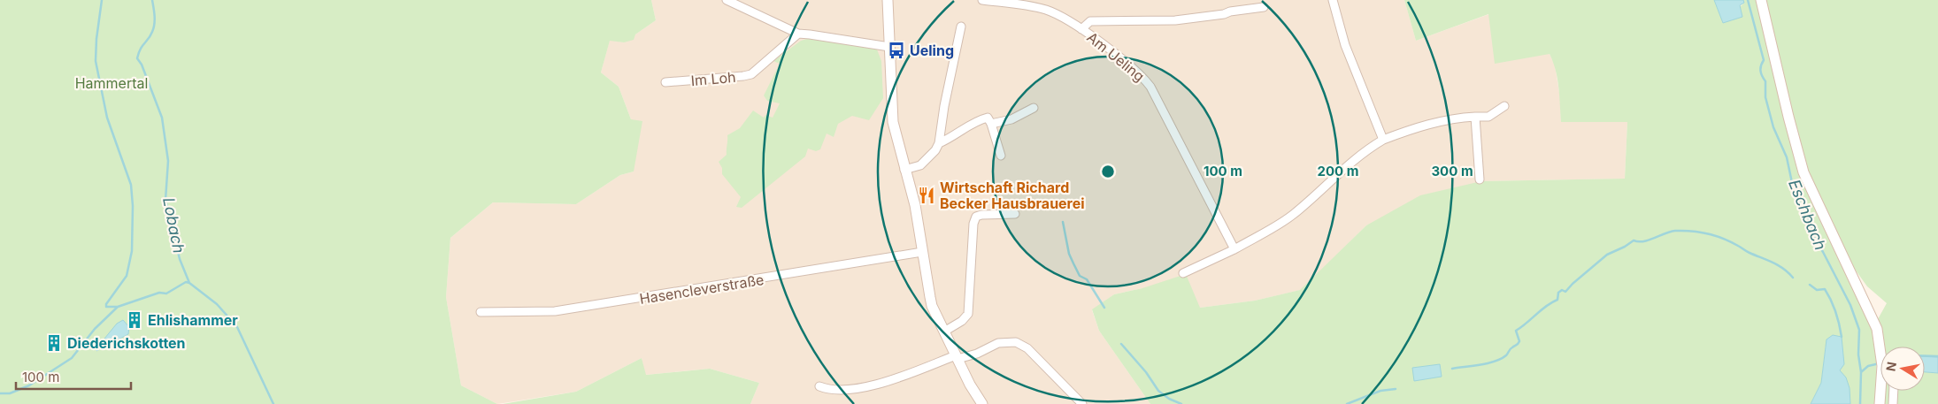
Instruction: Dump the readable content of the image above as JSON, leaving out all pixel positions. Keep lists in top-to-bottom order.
{
  "streets": {
    "street": ["Am Ueling", "Im Loh", "Hasencleverstraße"]
  },
  "water": ["Eschbach", "Lobach"],
  "parks": ["Hammertal"],
  "places": {
    "bus stop": ["Ueling"],
    "restaurant": ["Wirtschaft Richard Becker Hausbrauerei"],
    "building": ["Ehlishammer", "Diederichskotten"]
  },
  "scale_bar": "100 m",
  "north": "left",
  "rings": ["100 m", "200 m", "300 m"]
}
